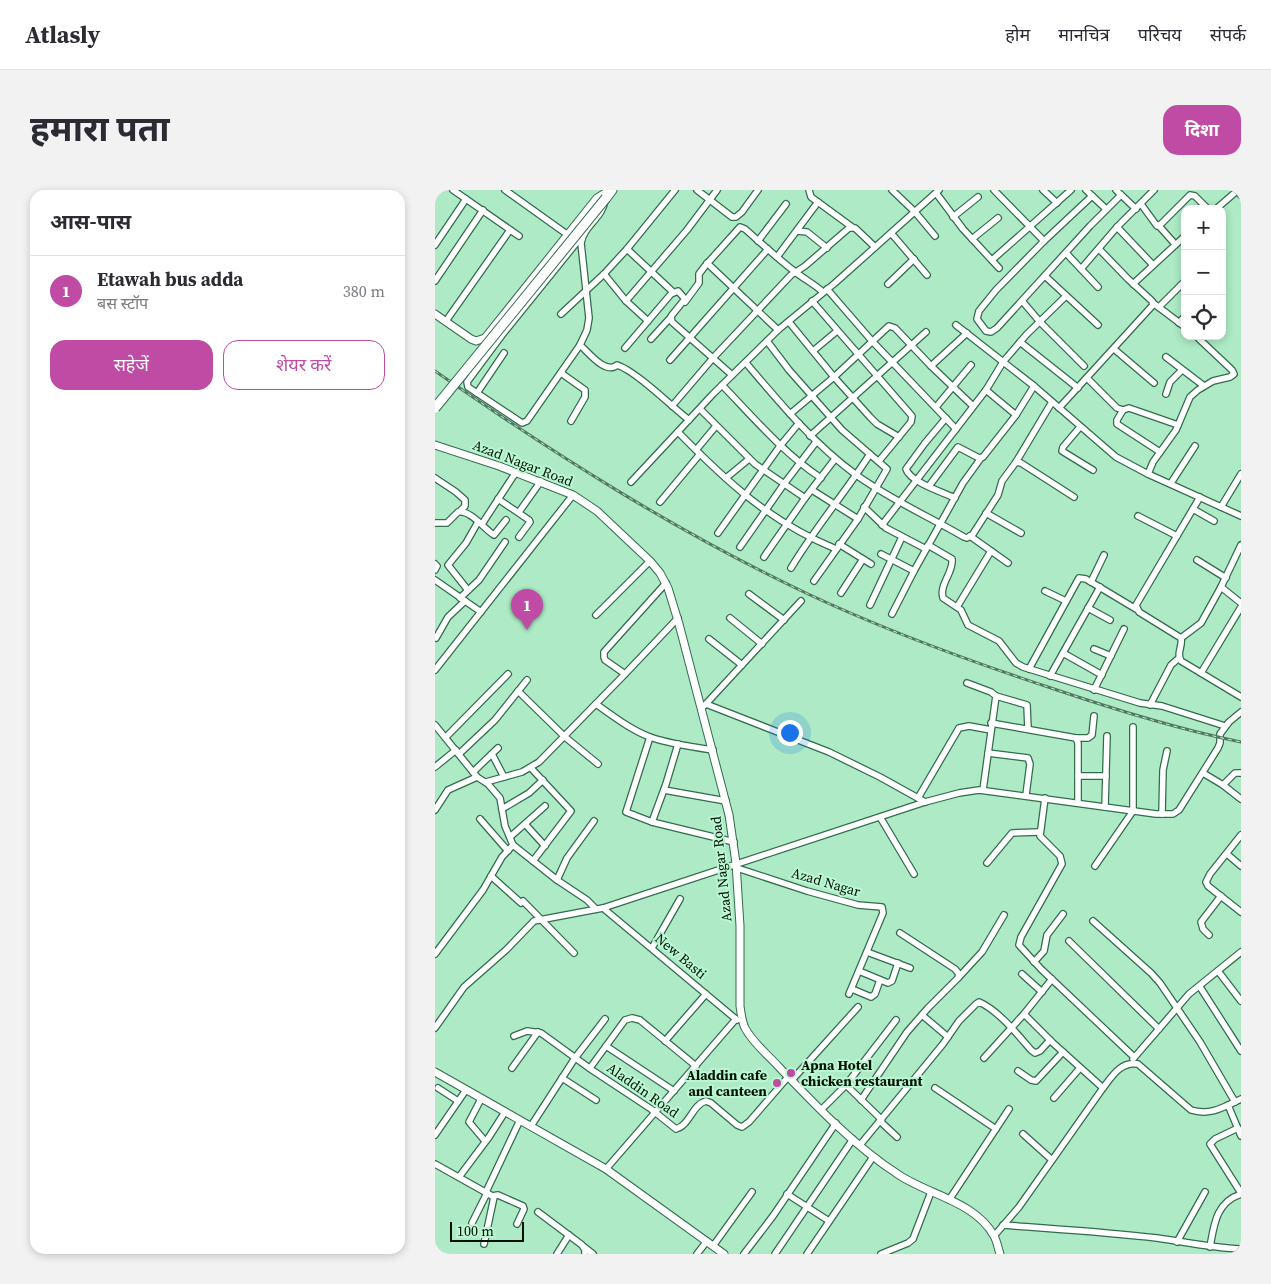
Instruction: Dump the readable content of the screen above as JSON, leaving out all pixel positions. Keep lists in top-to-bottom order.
{
  "streets": {
    "street": [
      "Azad Nagar Road",
      "Azad Nagar",
      "New Basti",
      "Aladdin Road"
    ]
  },
  "crossings": [
    ["Azad Nagar Road", "Azad Nagar"],
    ["Azad Nagar Road", "New Basti"],
    ["Azad Nagar Road", "Aladdin Road"]
  ],
  "places": ["Apna Hotel chicken restaurant", "Aladdin cafe and canteen"],
  "scale_bar": "100 m",
  "page": {
    "header": "Atlasly",
    "nav": [
      "होम",
      "मानचित्र",
      "परिचय",
      "संपर्क"
    ],
    "title": "हमारा पता",
    "buttons": [
      "दिशा",
      ["सहेजें", "शेयर करें"]
    ],
    "heading": "आस-पास",
    "map_buttons": ["+", "−"],
    "list": [
      {
        "mark": "1",
        "name": "Etawah bus adda",
        "note": "बस स्टॉप",
        "value": "380 m"
      }
    ],
    "pins": "1",
    "scale": "100 m"
  }
}
